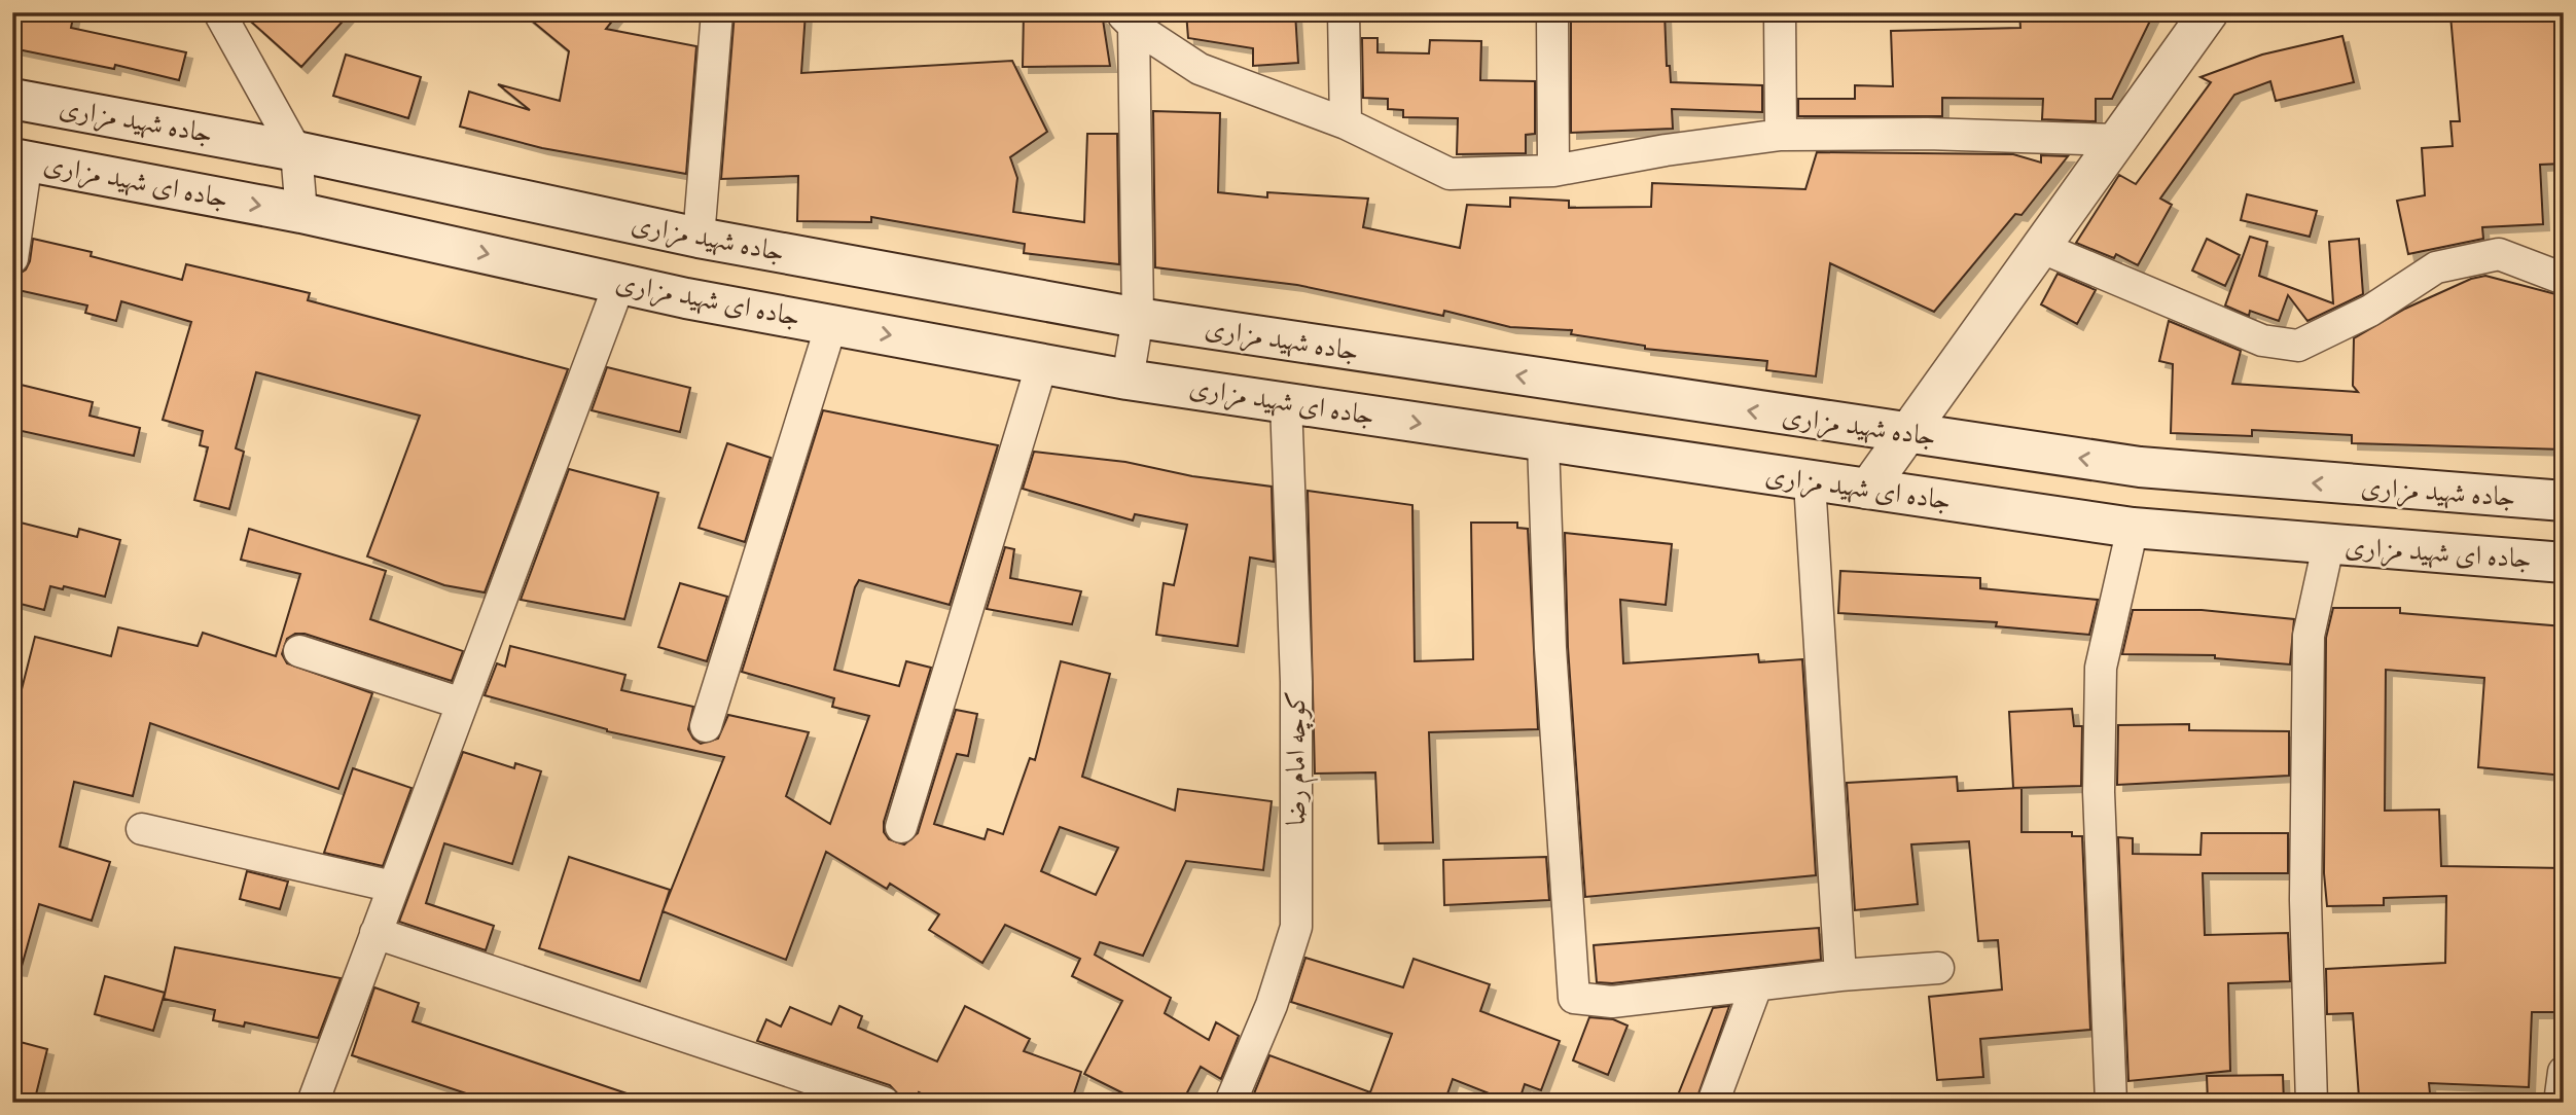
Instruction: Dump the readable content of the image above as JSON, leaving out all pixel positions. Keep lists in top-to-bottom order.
{
  "streets": {
    "main road": ["جاده شهید مزاری", "جاده ای شهید مزاری"],
    "street": ["کوچه امام رضا"]
  },
  "crossings": [
    ["جاده ای شهید مزاری", "کوچه امام رضا"]
  ],
  "one_way": ["جاده شهید مزاری", "جاده ای شهید مزاری"]
}
